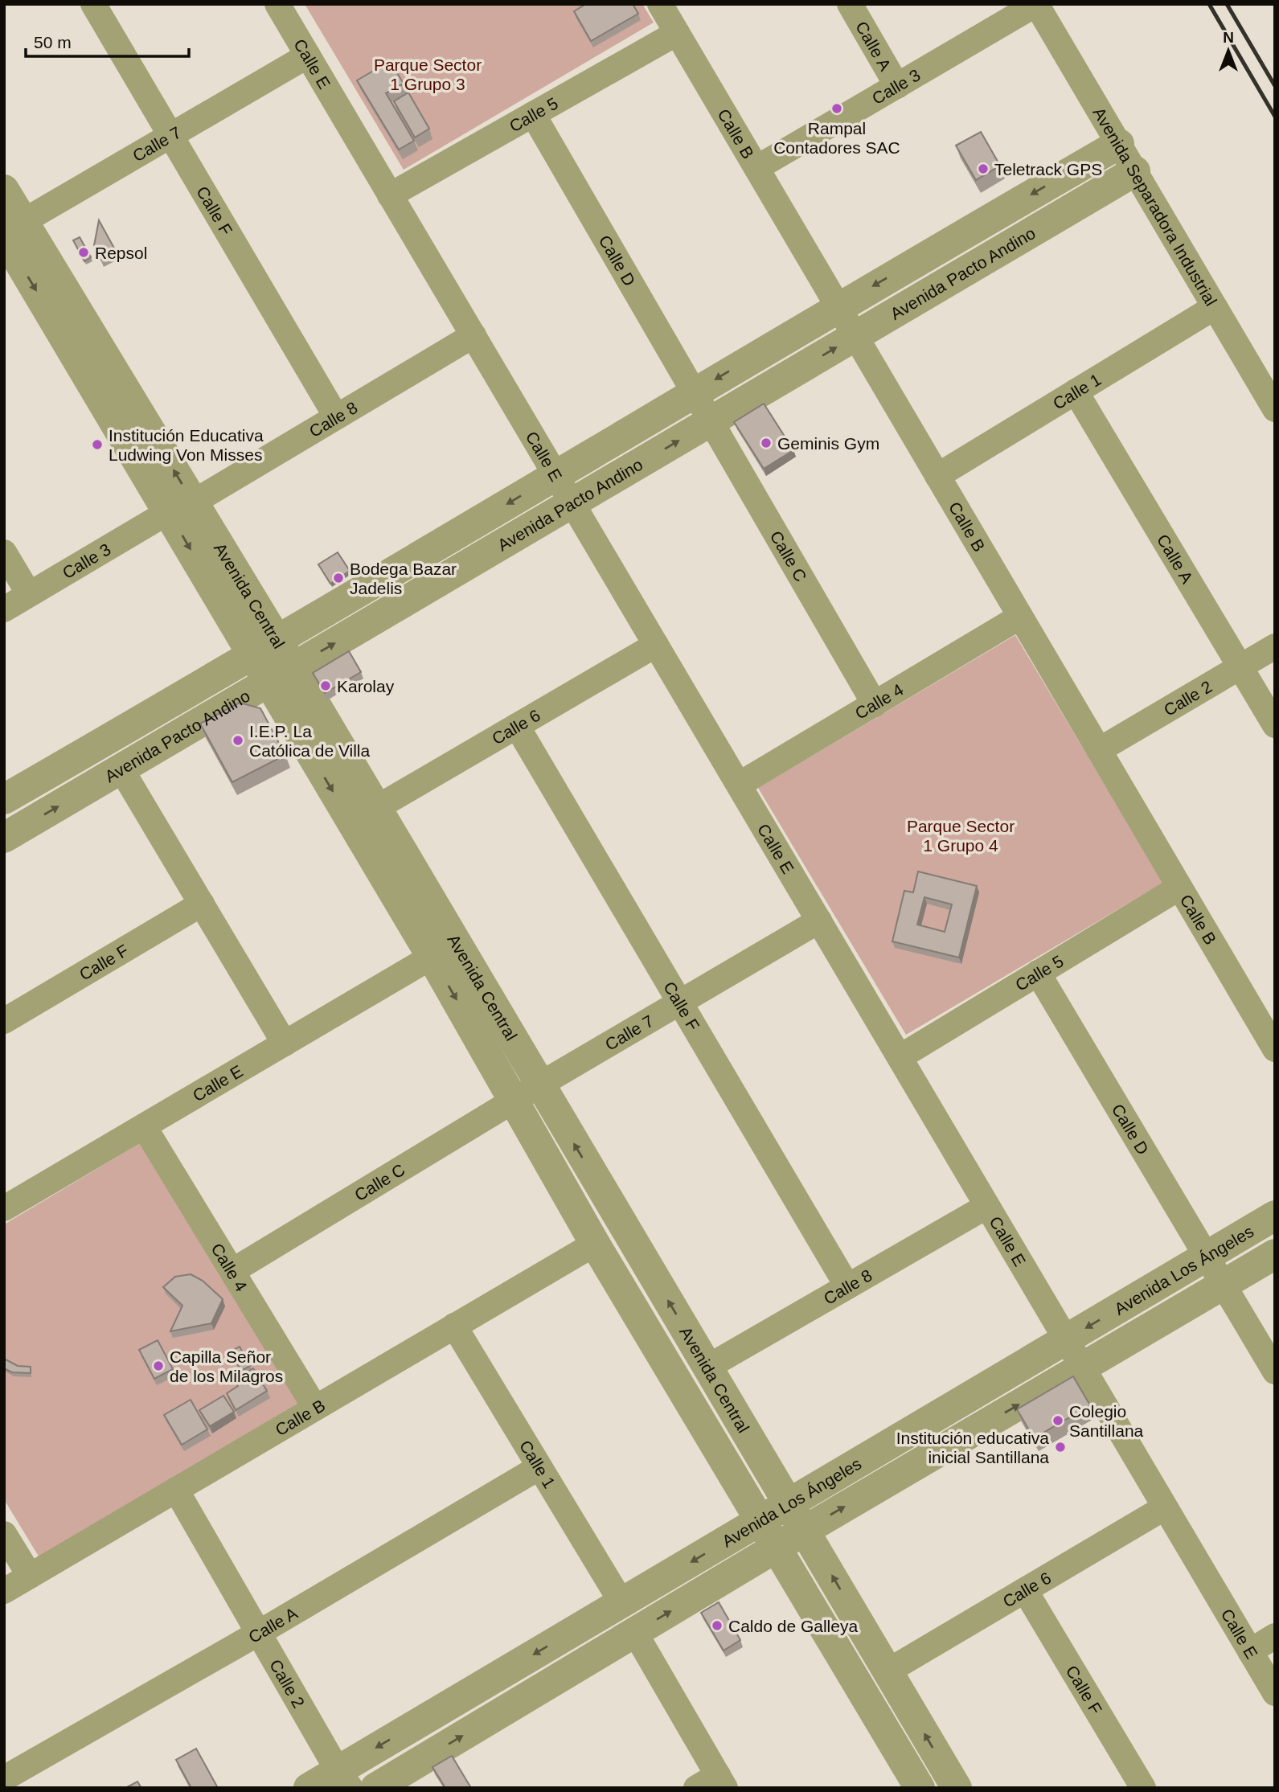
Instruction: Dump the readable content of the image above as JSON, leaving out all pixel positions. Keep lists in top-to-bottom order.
{
  "streets": {
    "street": [
      "Calle A",
      "Calle E",
      "Calle 3",
      "Calle 5",
      "Calle B",
      "Calle 7",
      "Avenida Separadora Industrial",
      "Calle F",
      "Calle D",
      "Avenida Pacto Andino",
      "Calle 1",
      "Calle 8",
      "Calle C",
      "Avenida Central",
      "Calle 2",
      "Calle 4",
      "Calle 6",
      "Avenida Los Ángeles"
    ]
  },
  "crossings": [
    ["Calle A", "Calle 3"],
    ["Calle A", "Calle 1"],
    ["Calle A", "Calle 2"],
    ["Calle E", "Calle 5"],
    ["Calle E", "Calle 7"],
    ["Calle E", "Avenida Pacto Andino"],
    ["Calle E", "Calle 8"],
    ["Calle E", "Avenida Central"],
    ["Calle E", "Calle 4"],
    ["Calle E", "Calle 6"],
    ["Calle E", "Avenida Los Ángeles"],
    ["Calle 3", "Calle B"],
    ["Calle 3", "Avenida Separadora Industrial"],
    ["Calle 3", "Calle 8"],
    ["Calle 3", "Avenida Central"],
    ["Calle 5", "Calle B"],
    ["Calle 5", "Calle D"],
    ["Calle B", "Avenida Pacto Andino"],
    ["Calle B", "Calle 1"],
    ["Calle B", "Avenida Central"],
    ["Calle B", "Calle 2"],
    ["Calle B", "Calle 4"],
    ["Calle 7", "Calle F"],
    ["Calle 7", "Calle C"],
    ["Calle 7", "Avenida Central"],
    ["Avenida Separadora Industrial", "Avenida Pacto Andino"],
    ["Avenida Separadora Industrial", "Calle 1"],
    ["Calle F", "Calle 8"],
    ["Calle F", "Calle 6"],
    ["Calle D", "Avenida Pacto Andino"],
    ["Calle D", "Calle C"],
    ["Calle D", "Avenida Los Ángeles"],
    ["Avenida Pacto Andino", "Calle C"],
    ["Avenida Pacto Andino", "Avenida Central"],
    ["Calle 1", "Avenida Los Ángeles"],
    ["Calle 8", "Avenida Central"],
    ["Calle C", "Avenida Central"],
    ["Calle C", "Calle 4"],
    ["Avenida Central", "Calle 6"],
    ["Avenida Central", "Avenida Los Ángeles"],
    ["Calle 2", "Avenida Los Ángeles"]
  ],
  "parks": ["Parque Sector 1 Grupo 3", "Parque Sector 1 Grupo 4"],
  "places": [
    "Rampal Contadores SAC",
    "Teletrack GPS",
    "Repsol",
    "Geminis Gym",
    "Institución Educativa Ludwing Von Misses",
    "Bodega Bazar Jadelis",
    "Karolay",
    "I.E.P. La Católica de Villa",
    "Capilla Señor de los Milagros",
    "Colegio Santillana",
    "Institución educativa inicial Santillana",
    "Caldo de Galleya"
  ],
  "scale_bar": "50 m",
  "north": "top"
}
